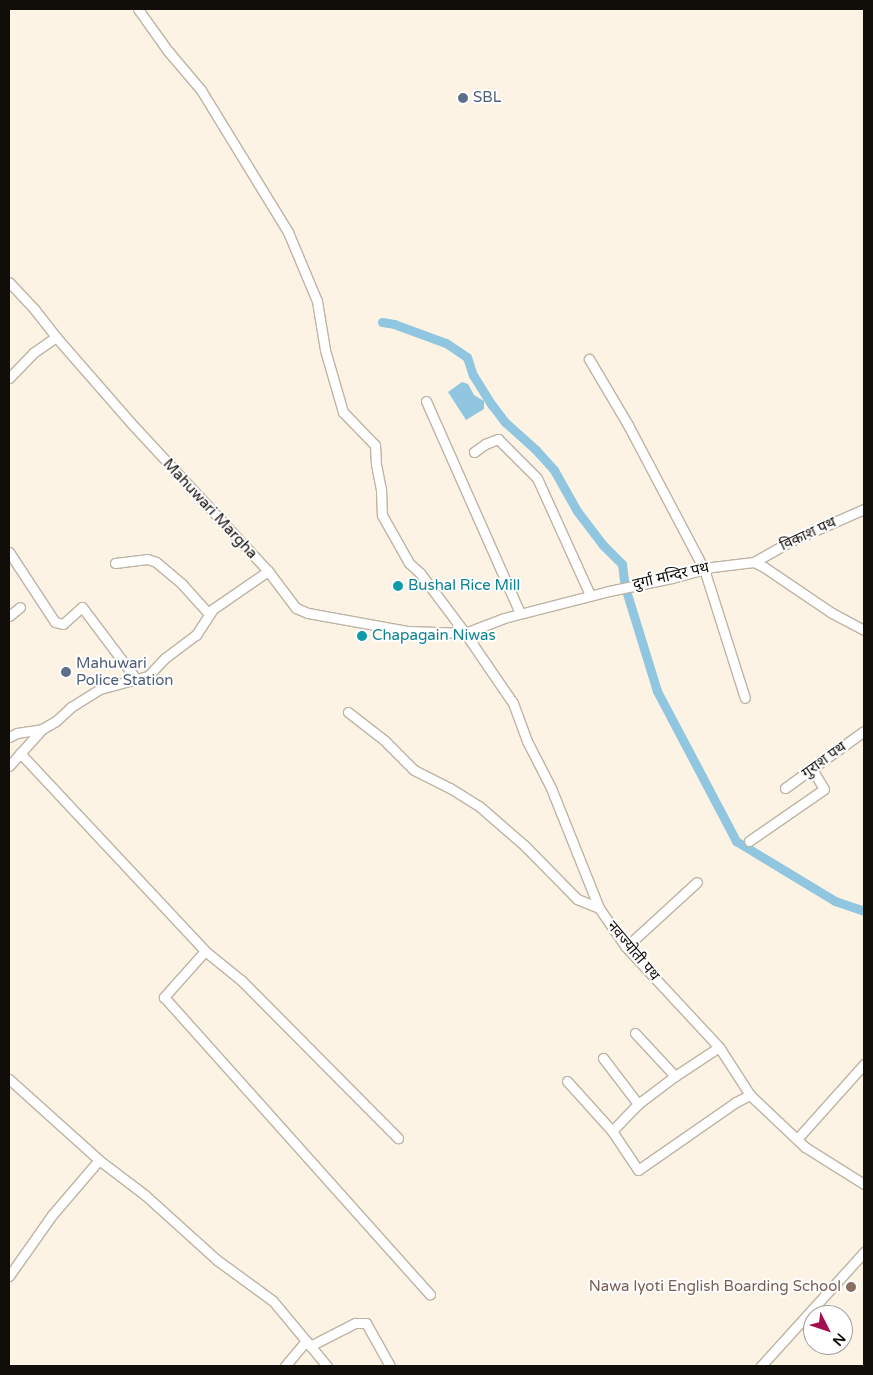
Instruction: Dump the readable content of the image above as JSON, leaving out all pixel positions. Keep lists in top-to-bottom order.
{
  "streets": {
    "street": [
      "Mahuwari Margha",
      "विकाश पथ",
      "दुर्गा मन्दिर पथ",
      "गुराश पथ",
      "नवज्योती पथ"
    ]
  },
  "crossings": [
    ["Mahuwari Margha", "दुर्गा मन्दिर पथ"],
    ["Mahuwari Margha", "नवज्योती पथ"],
    ["विकाश पथ", "दुर्गा मन्दिर पथ"],
    ["दुर्गा मन्दिर पथ", "नवज्योती पथ"]
  ],
  "places": [
    "SBL",
    "Bushal Rice Mill",
    "Chapagain Niwas",
    "Mahuwari Police Station",
    "Nawa Iyoti English Boarding School"
  ],
  "north": "bottom right"
}
